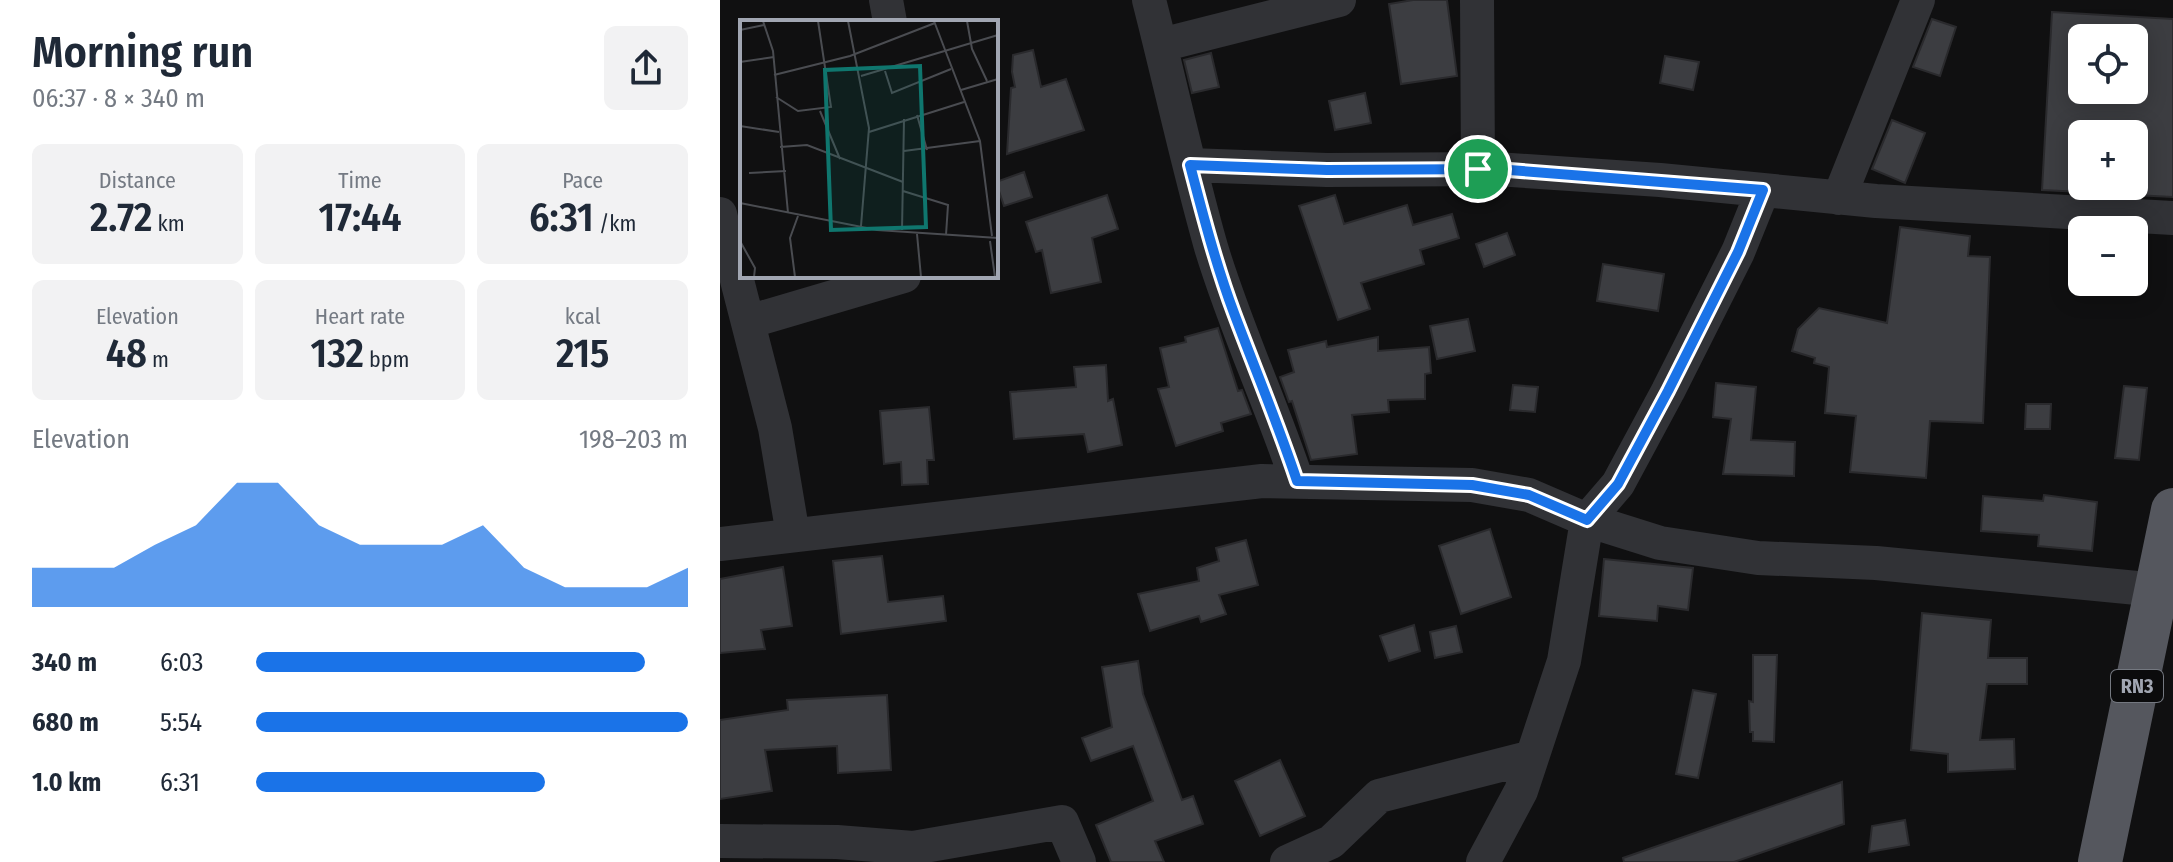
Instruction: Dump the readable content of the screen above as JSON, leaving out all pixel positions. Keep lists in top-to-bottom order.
{
  "streets": {
    "highway": ["RN3"]
  },
  "page": {
    "heading": ["Morning run", "06:37 · 8 × 340 m"],
    "map_buttons": ["+", "−"],
    "stats": [
      ["Distance", "2.72 km"],
      ["Time", "17:44"],
      ["Pace", "6:31 /km"],
      ["Elevation", "48 m"],
      ["Heart rate", "132 bpm"],
      ["kcal", "215"]
    ],
    "chart": ["Elevation", "198–203 m"],
    "list": [
      {
        "name": "340 m",
        "note": "6:03"
      },
      {
        "name": "680 m",
        "note": "5:54"
      },
      {
        "name": "1.0 km",
        "note": "6:31"
      }
    ]
  }
}
